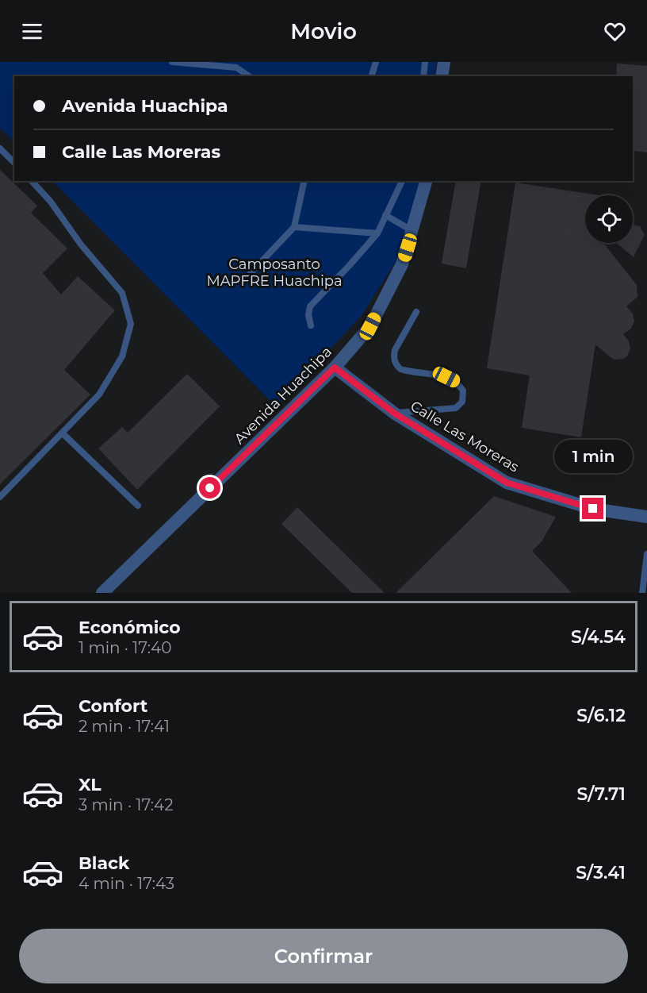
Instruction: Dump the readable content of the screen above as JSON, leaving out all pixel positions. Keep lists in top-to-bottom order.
{
  "streets": {
    "street": ["Avenida Huachipa", "Calle Las Moreras"]
  },
  "crossings": [
    ["Avenida Huachipa", "Calle Las Moreras"]
  ],
  "parks": ["Camposanto MAPFRE Huachipa"],
  "page": {
    "header": "Movio",
    "banner": ["Avenida Huachipa", "Calle Las Moreras"],
    "bubble": "1 min",
    "list": [
      {
        "name": "Económico",
        "note": "1 min · 17:40",
        "value": "S/4.54"
      },
      {
        "name": "Confort",
        "note": "2 min · 17:41",
        "value": "S/6.12"
      },
      {
        "name": "XL",
        "note": "3 min · 17:42",
        "value": "S/7.71"
      },
      {
        "name": "Black",
        "note": "4 min · 17:43",
        "value": "S/3.41"
      }
    ],
    "buttons": "Confirmar"
  }
}
